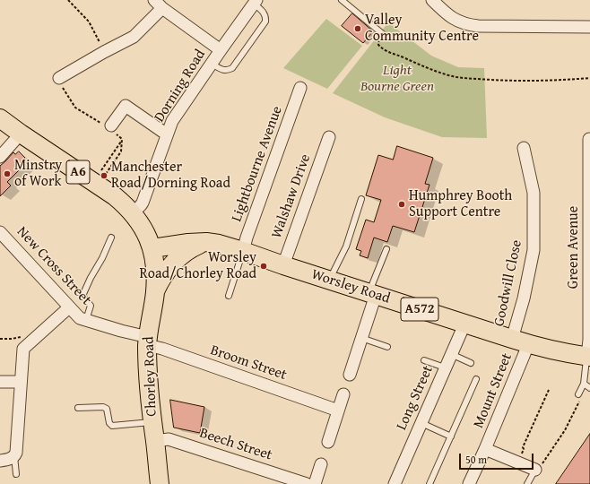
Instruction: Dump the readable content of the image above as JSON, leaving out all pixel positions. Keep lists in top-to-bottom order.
{
  "streets": {
    "main road": [
      "A6",
      "Worsley Road",
      "A572",
      "Chorley Road"
    ],
    "street": [
      "Dorning Road",
      "Lightbourne Avenue",
      "Walshaw Drive",
      "Green Avenue",
      "New Cross Street",
      "Goodwill Close",
      "Broom Street",
      "Mount Street",
      "Long Street",
      "Beech Street"
    ]
  },
  "crossings": [
    ["Dorning Road", "A6"],
    ["Lightbourne Avenue", "Worsley Road"],
    ["A6", "Worsley Road"],
    ["A6", "Chorley Road"],
    ["Walshaw Drive", "Worsley Road"],
    ["Green Avenue", "Worsley Road"],
    ["New Cross Street", "Broom Street"],
    ["New Cross Street", "Chorley Road"],
    ["Goodwill Close", "Worsley Road"],
    ["Goodwill Close", "Mount Street"],
    ["Worsley Road", "Chorley Road"],
    ["Worsley Road", "Mount Street"],
    ["Worsley Road", "Long Street"],
    ["Broom Street", "Chorley Road"],
    ["Chorley Road", "Beech Street"]
  ],
  "parks": ["Light Bourne Green"],
  "places": [
    "Valley Community Centre",
    "Minstry of Work",
    "Manchester Road/Dorning Road",
    "Humphrey Booth Support Centre",
    "Worsley Road/Chorley Road"
  ],
  "scale_bar": "50 m"
}
